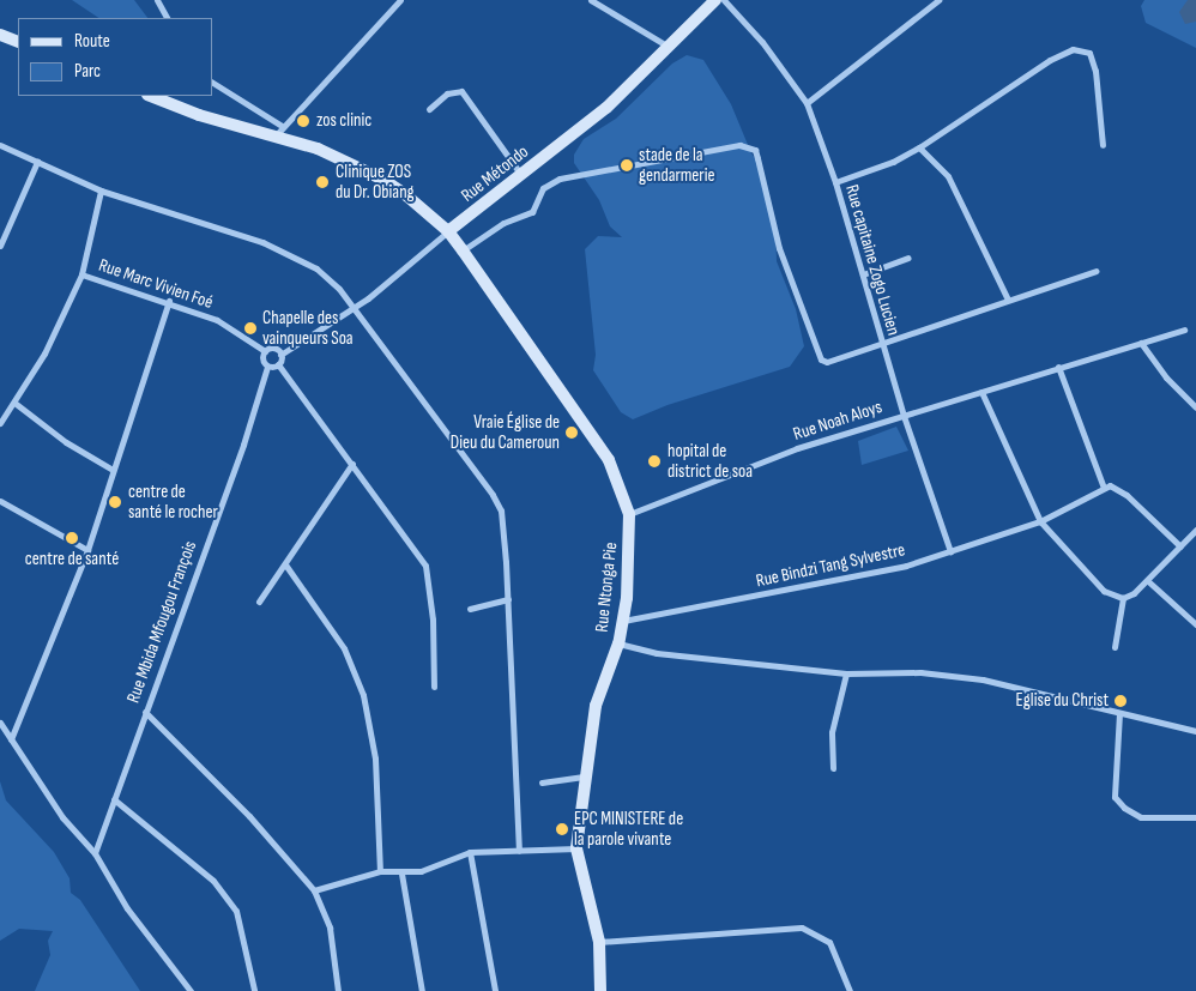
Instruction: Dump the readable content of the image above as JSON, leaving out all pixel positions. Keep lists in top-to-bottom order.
{
  "streets": {
    "street": [
      "Rue Métondo",
      "Rue capitaine Zogo Lucien",
      "Rue Marc Vivien Foé",
      "Rue Noah Aloys",
      "Rue Bindzi Tang Sylvestre",
      "Rue Ntonga Pie",
      "Rue Mbida Mfougou François"
    ]
  },
  "crossings": [
    ["Rue Métondo", "Rue Marc Vivien Foé"],
    ["Rue Métondo", "Rue Ntonga Pie"],
    ["Rue Métondo", "Rue Mbida Mfougou François"],
    ["Rue capitaine Zogo Lucien", "Rue Noah Aloys"],
    ["Rue capitaine Zogo Lucien", "Rue Bindzi Tang Sylvestre"],
    ["Rue Marc Vivien Foé", "Rue Mbida Mfougou François"],
    ["Rue Noah Aloys", "Rue Ntonga Pie"],
    ["Rue Bindzi Tang Sylvestre", "Rue Ntonga Pie"]
  ],
  "places": [
    "zos clinic",
    "stade de la gendarmerie",
    "Clinique ZOS du Dr. Obiang",
    "Chapelle des vainqueurs Soa",
    "Vraie Église de Dieu du Cameroun",
    "hopital de district de soa",
    "centre de santé le rocher",
    "centre de santé",
    "Eglise du Christ",
    "EPC MINISTERE de la parole vivante"
  ],
  "legend": ["Route", "Parc"]
}
